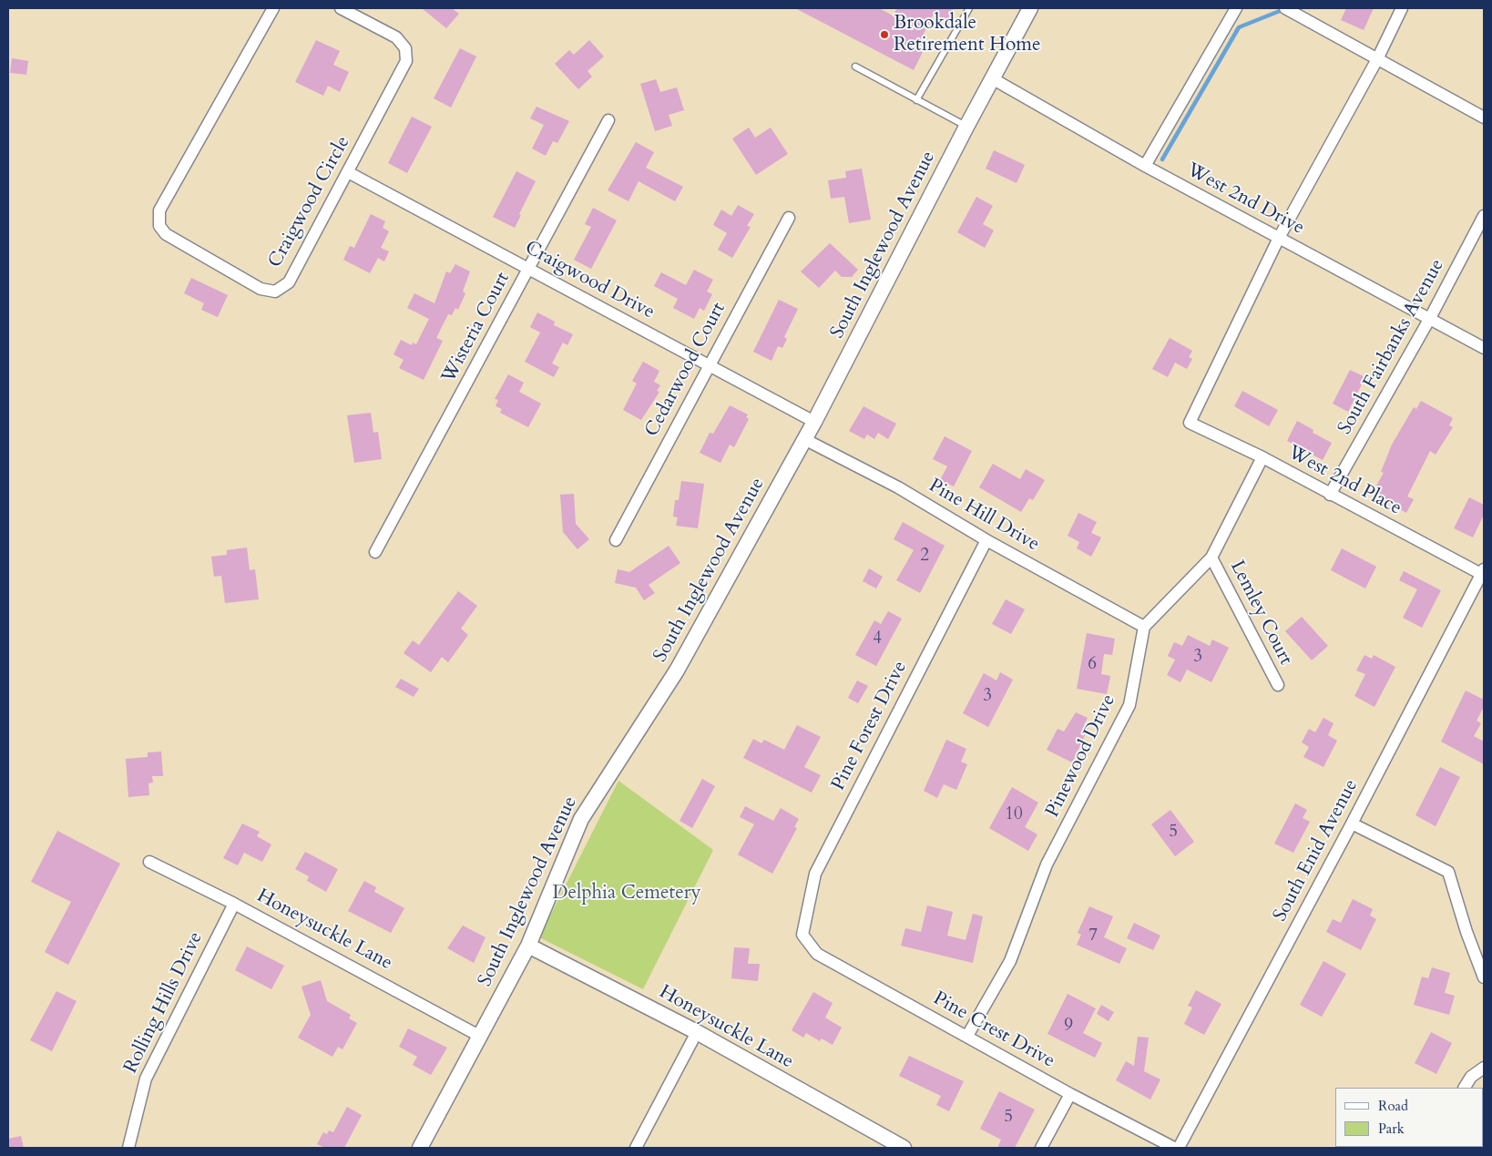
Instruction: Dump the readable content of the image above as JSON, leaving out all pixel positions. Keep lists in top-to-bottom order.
{
  "streets": {
    "street": [
      "West 2nd Drive",
      "Craigwood Circle",
      "South Inglewood Avenue",
      "Craigwood Drive",
      "Wisteria Court",
      "South Fairbanks Avenue",
      "Cedarwood Court",
      "West 2nd Place",
      "Pine Hill Drive",
      "Lemley Court",
      "Pine Forest Drive",
      "Pinewood Drive",
      "South Enid Avenue",
      "Honeysuckle Lane",
      "Rolling Hills Drive",
      "Pine Crest Drive"
    ]
  },
  "crossings": [
    ["West 2nd Drive", "South Inglewood Avenue"],
    ["West 2nd Drive", "South Fairbanks Avenue"],
    ["West 2nd Drive", "West 2nd Place"],
    ["Craigwood Circle", "Craigwood Drive"],
    ["South Inglewood Avenue", "Craigwood Drive"],
    ["South Inglewood Avenue", "Pine Hill Drive"],
    ["South Inglewood Avenue", "Honeysuckle Lane"],
    ["Craigwood Drive", "Wisteria Court"],
    ["Craigwood Drive", "Cedarwood Court"],
    ["South Fairbanks Avenue", "West 2nd Place"],
    ["West 2nd Place", "South Enid Avenue"],
    ["Pine Hill Drive", "Pine Forest Drive"],
    ["Pine Hill Drive", "Pinewood Drive"],
    ["Pine Forest Drive", "Pine Crest Drive"],
    ["Pinewood Drive", "Pine Crest Drive"],
    ["Honeysuckle Lane", "Rolling Hills Drive"]
  ],
  "parks": ["Delphia Cemetery"],
  "places": ["Brookdale Retirement Home"],
  "house_numbers": [
    "2",
    "4",
    "3",
    "6",
    "3",
    "10",
    "5",
    "7",
    "9",
    "5"
  ],
  "legend": ["Road", "Park"]
}
